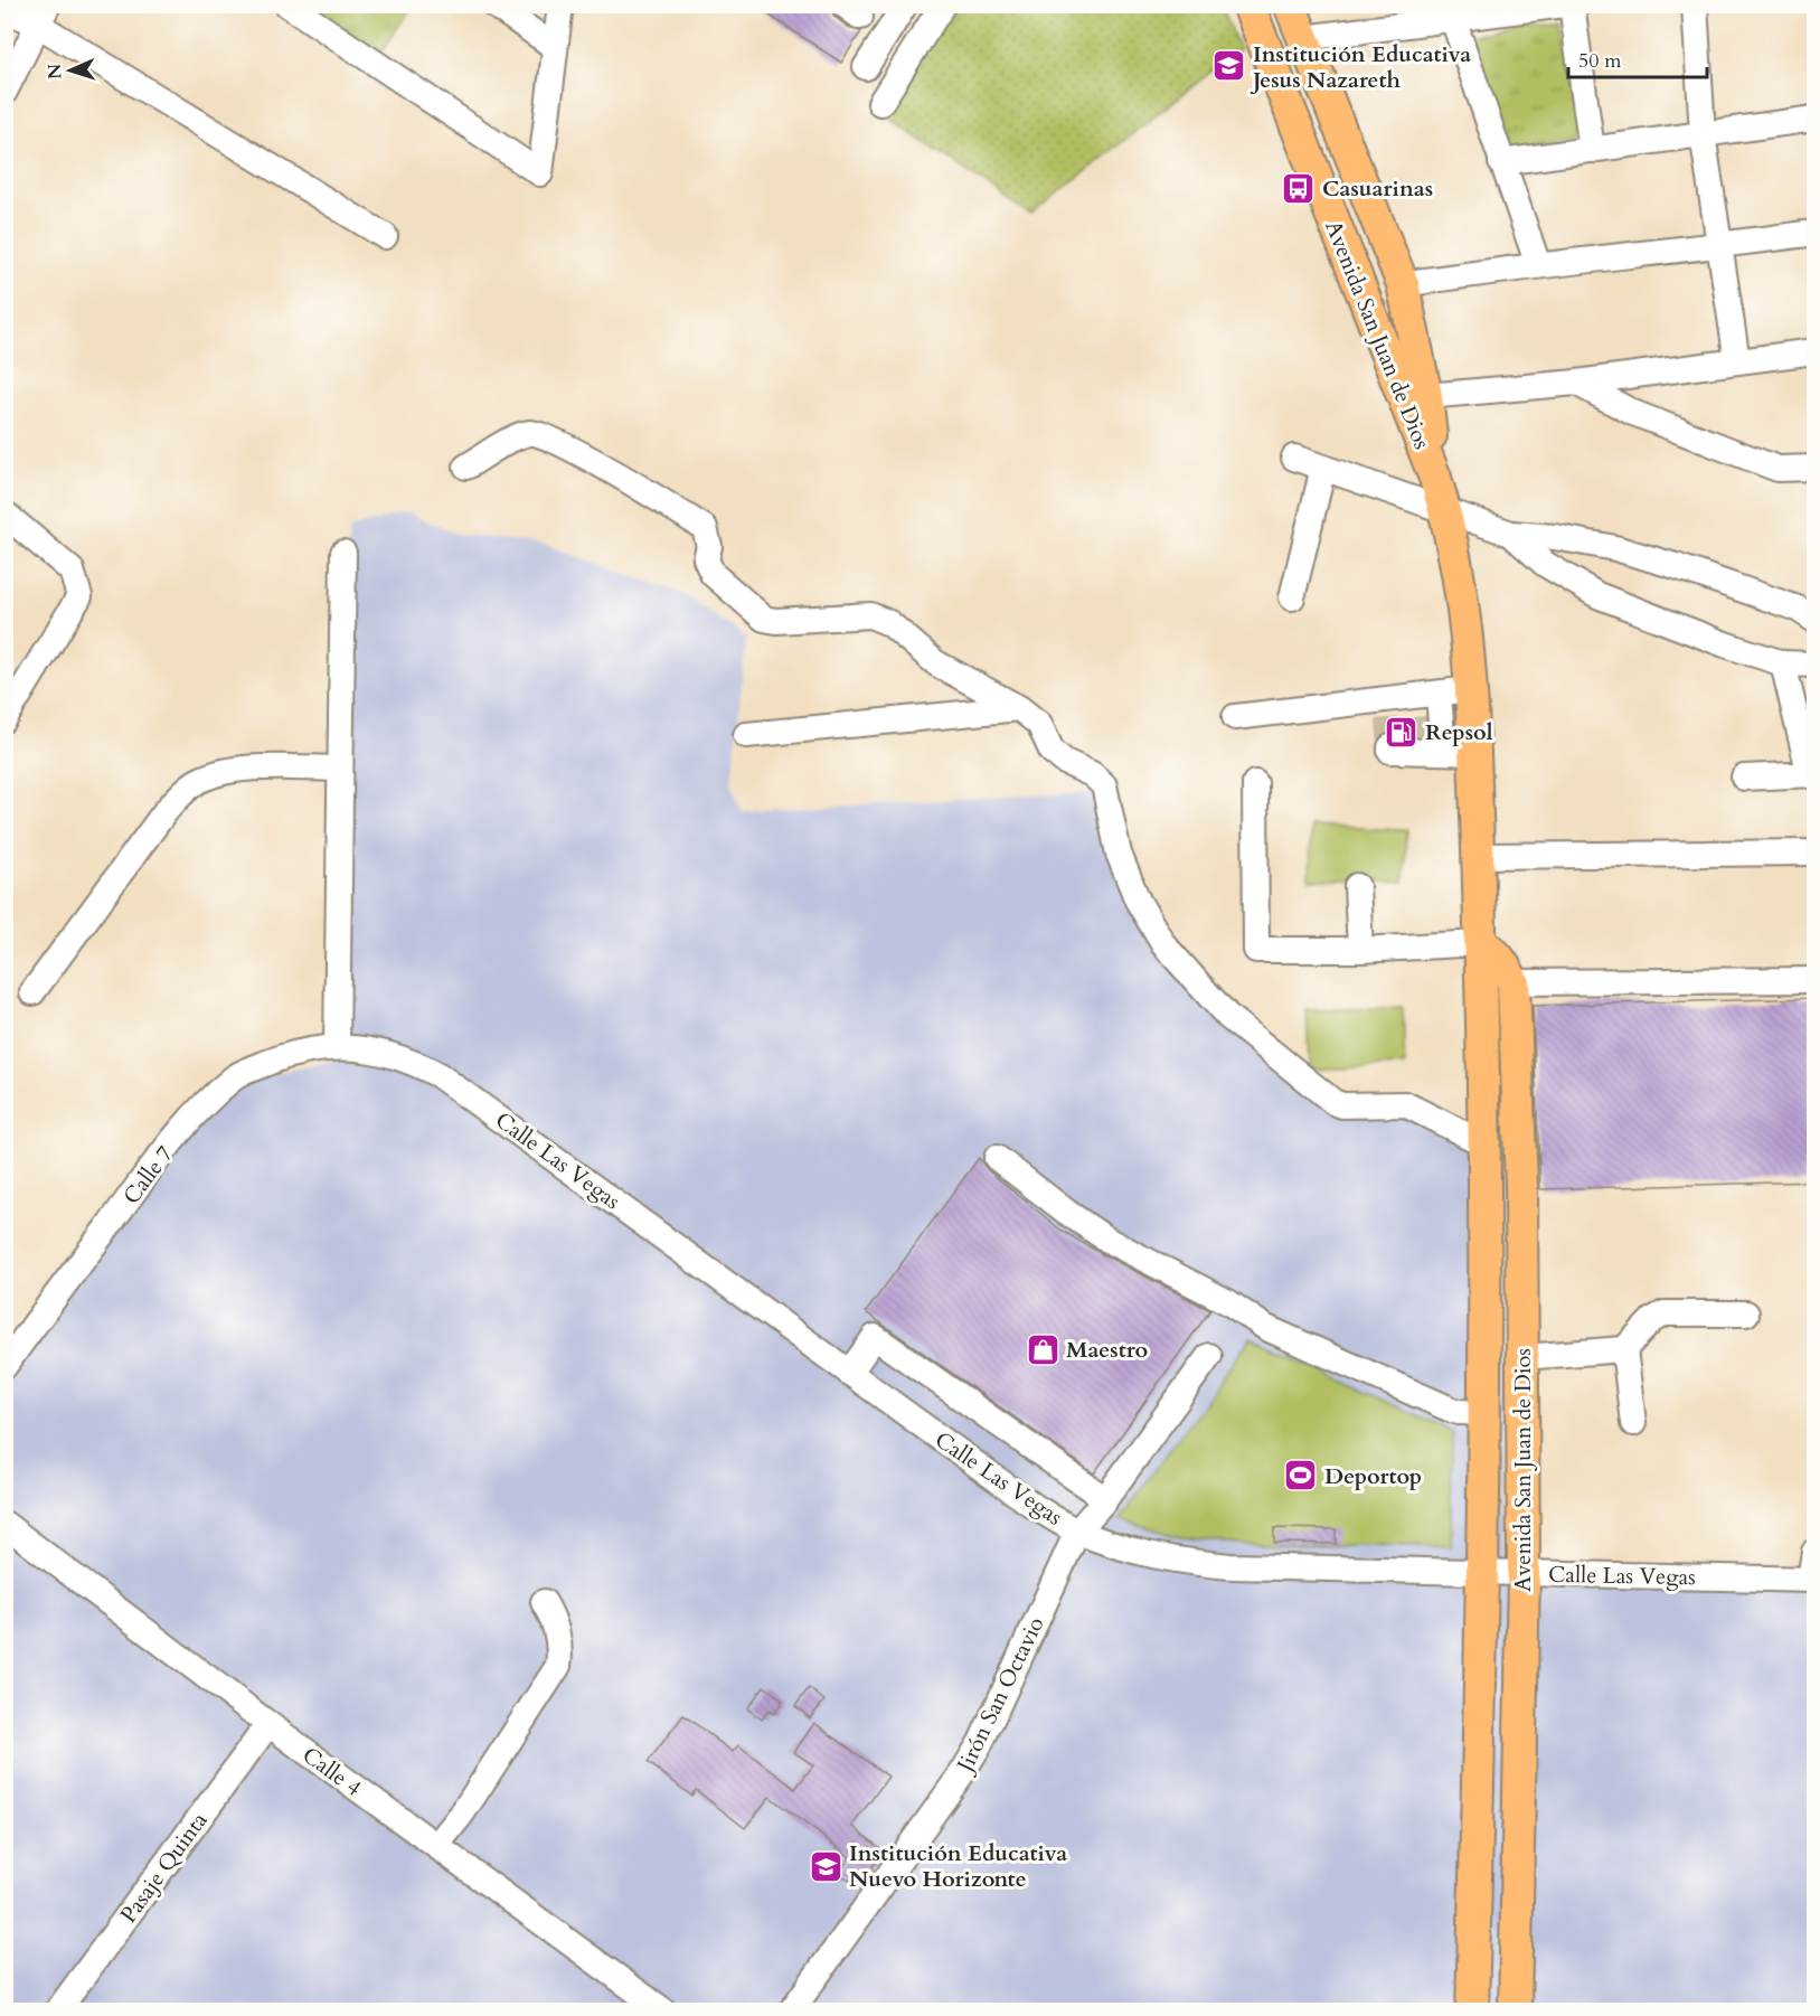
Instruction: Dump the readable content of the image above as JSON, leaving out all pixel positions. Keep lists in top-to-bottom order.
{
  "streets": {
    "main road": ["Avenida San Juan de Dios"],
    "street": [
      "Calle Las Vegas",
      "Calle 7",
      "Jirón San Octavio",
      "Calle 4",
      "Pasaje Quinta"
    ]
  },
  "crossings": [
    ["Avenida San Juan de Dios", "Calle Las Vegas"],
    ["Calle Las Vegas", "Calle 7"],
    ["Calle Las Vegas", "Jirón San Octavio"],
    ["Calle 4", "Pasaje Quinta"]
  ],
  "places": {
    "school or university": ["Institución Educativa Jesus Nazareth", "Institución Educativa Nuevo Horizonte"],
    "bus stop": ["Casuarinas"],
    "fuel station": ["Repsol"],
    "shop": ["Maestro"],
    "sports": ["Deportop"]
  },
  "scale_bar": "50 m",
  "north": "left"
}
